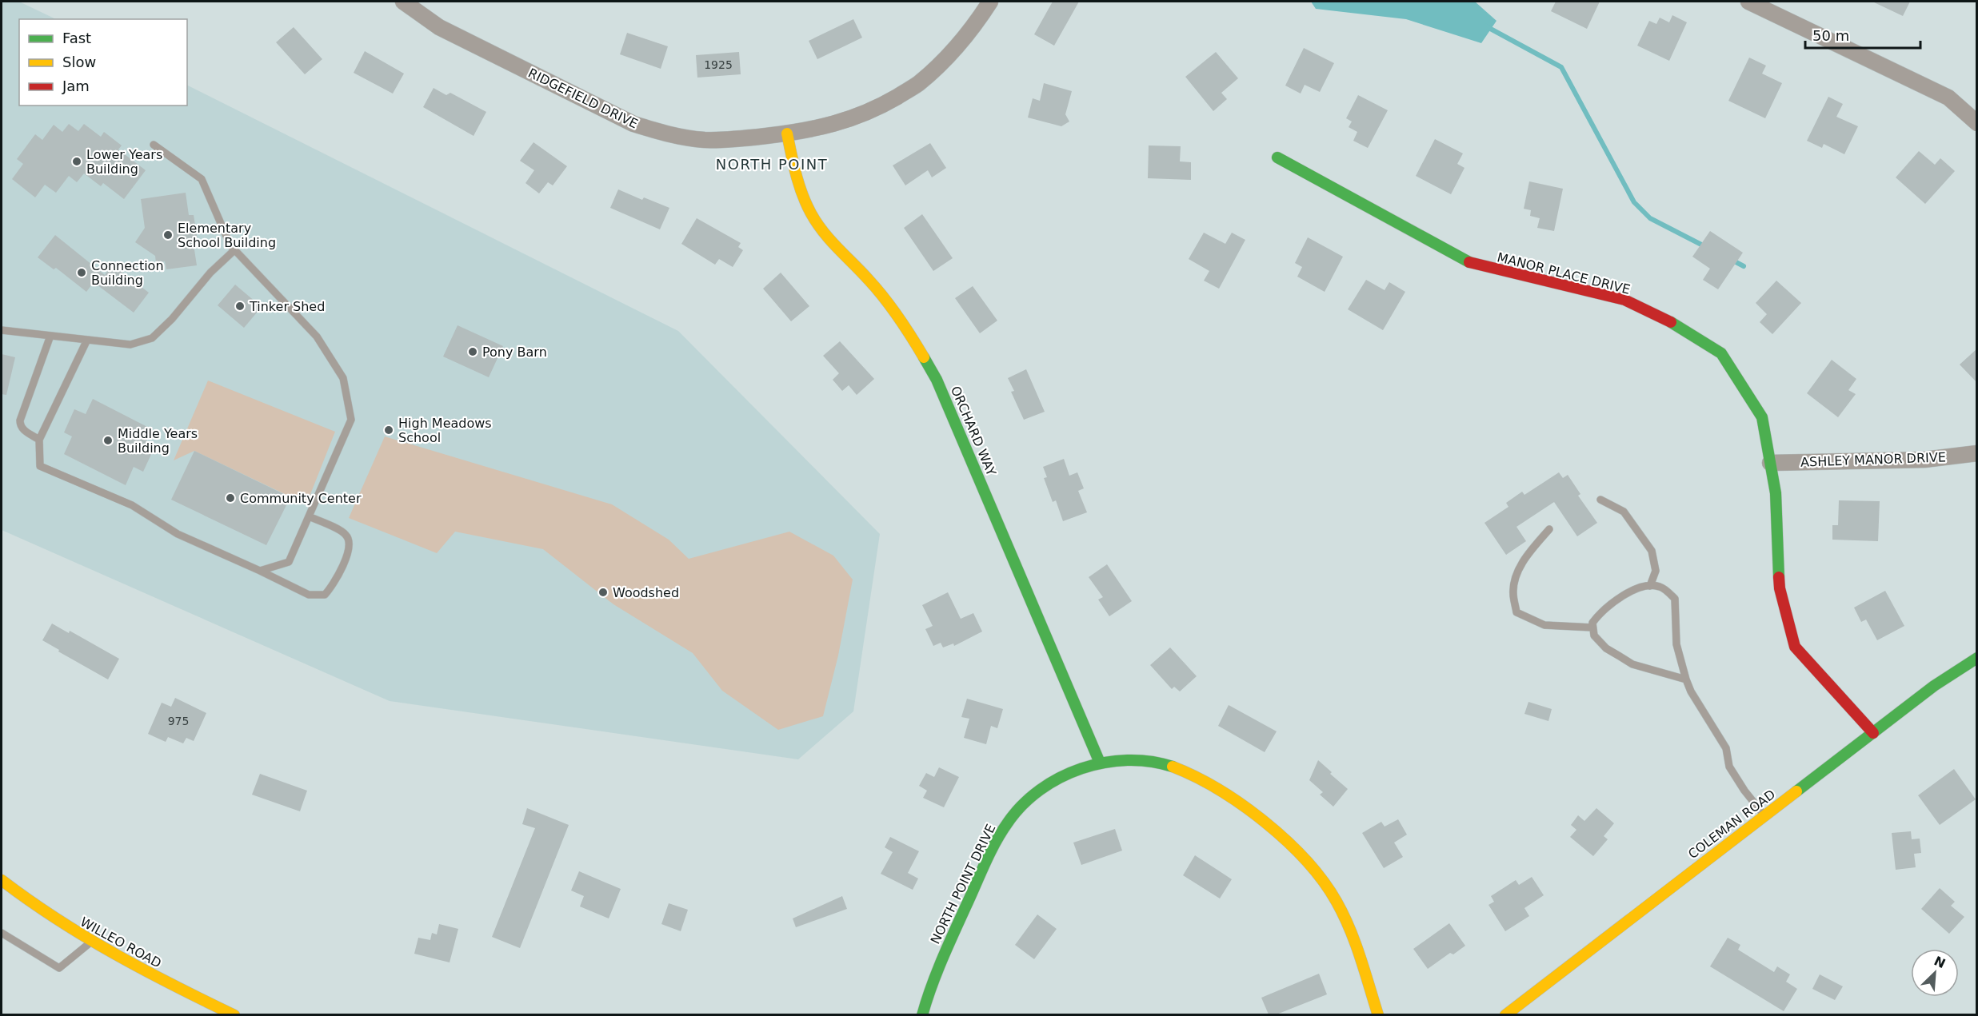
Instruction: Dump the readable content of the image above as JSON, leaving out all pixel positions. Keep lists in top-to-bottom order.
{
  "streets": {
    "street": [
      "RIDGEFIELD DRIVE",
      "MANOR PLACE DRIVE",
      "ORCHARD WAY",
      "ASHLEY MANOR DRIVE",
      "COLEMAN ROAD",
      "NORTH POINT DRIVE",
      "WILLEO ROAD"
    ]
  },
  "crossings": [
    ["RIDGEFIELD DRIVE", "ORCHARD WAY"],
    ["MANOR PLACE DRIVE", "ASHLEY MANOR DRIVE"],
    ["MANOR PLACE DRIVE", "COLEMAN ROAD"],
    ["ORCHARD WAY", "NORTH POINT DRIVE"]
  ],
  "districts": ["NORTH POINT"],
  "places": [
    "Lower Years Building",
    "Elementary School Building",
    "Connection Building",
    "Tinker Shed",
    "Pony Barn",
    "High Meadows School",
    "Middle Years Building",
    "Community Center",
    "Woodshed"
  ],
  "house_numbers": ["1925", "975"],
  "legend": ["Fast", "Slow", "Jam"],
  "scale_bar": "50 m",
  "north": "top right"
}
